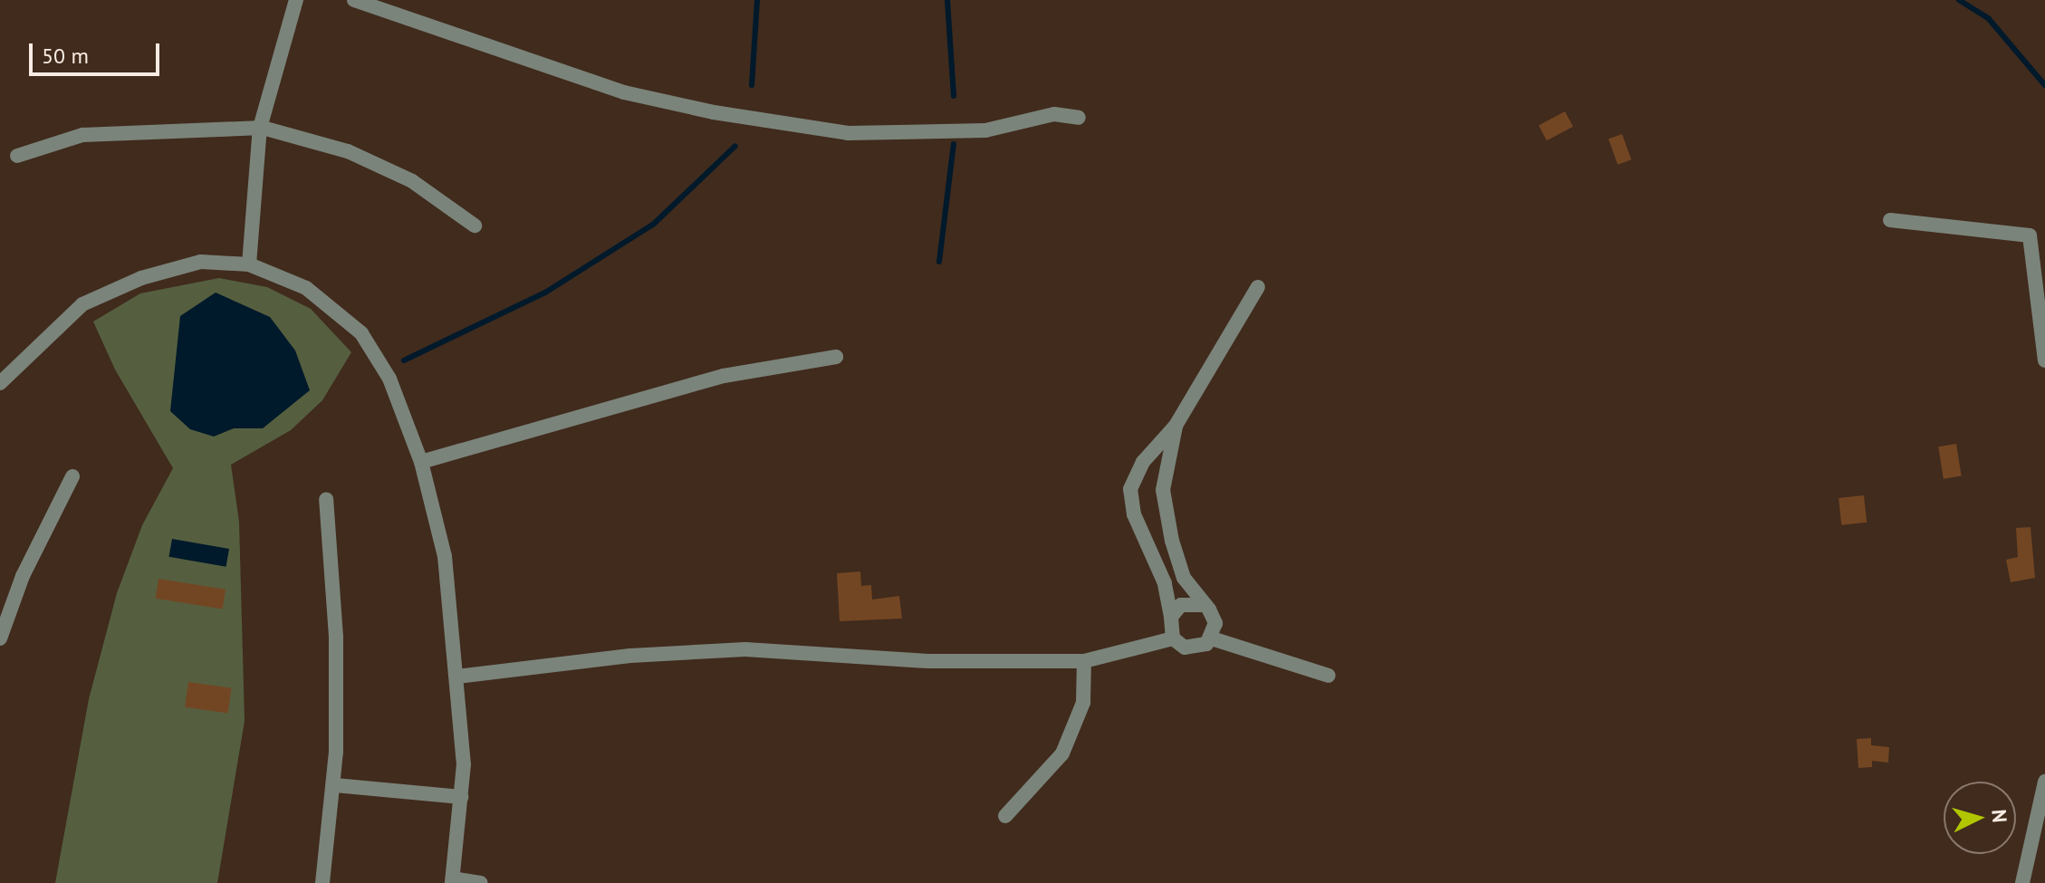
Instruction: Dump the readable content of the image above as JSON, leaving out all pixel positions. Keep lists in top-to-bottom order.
{
  "scale_bar": "50 m",
  "north": "right"
}
